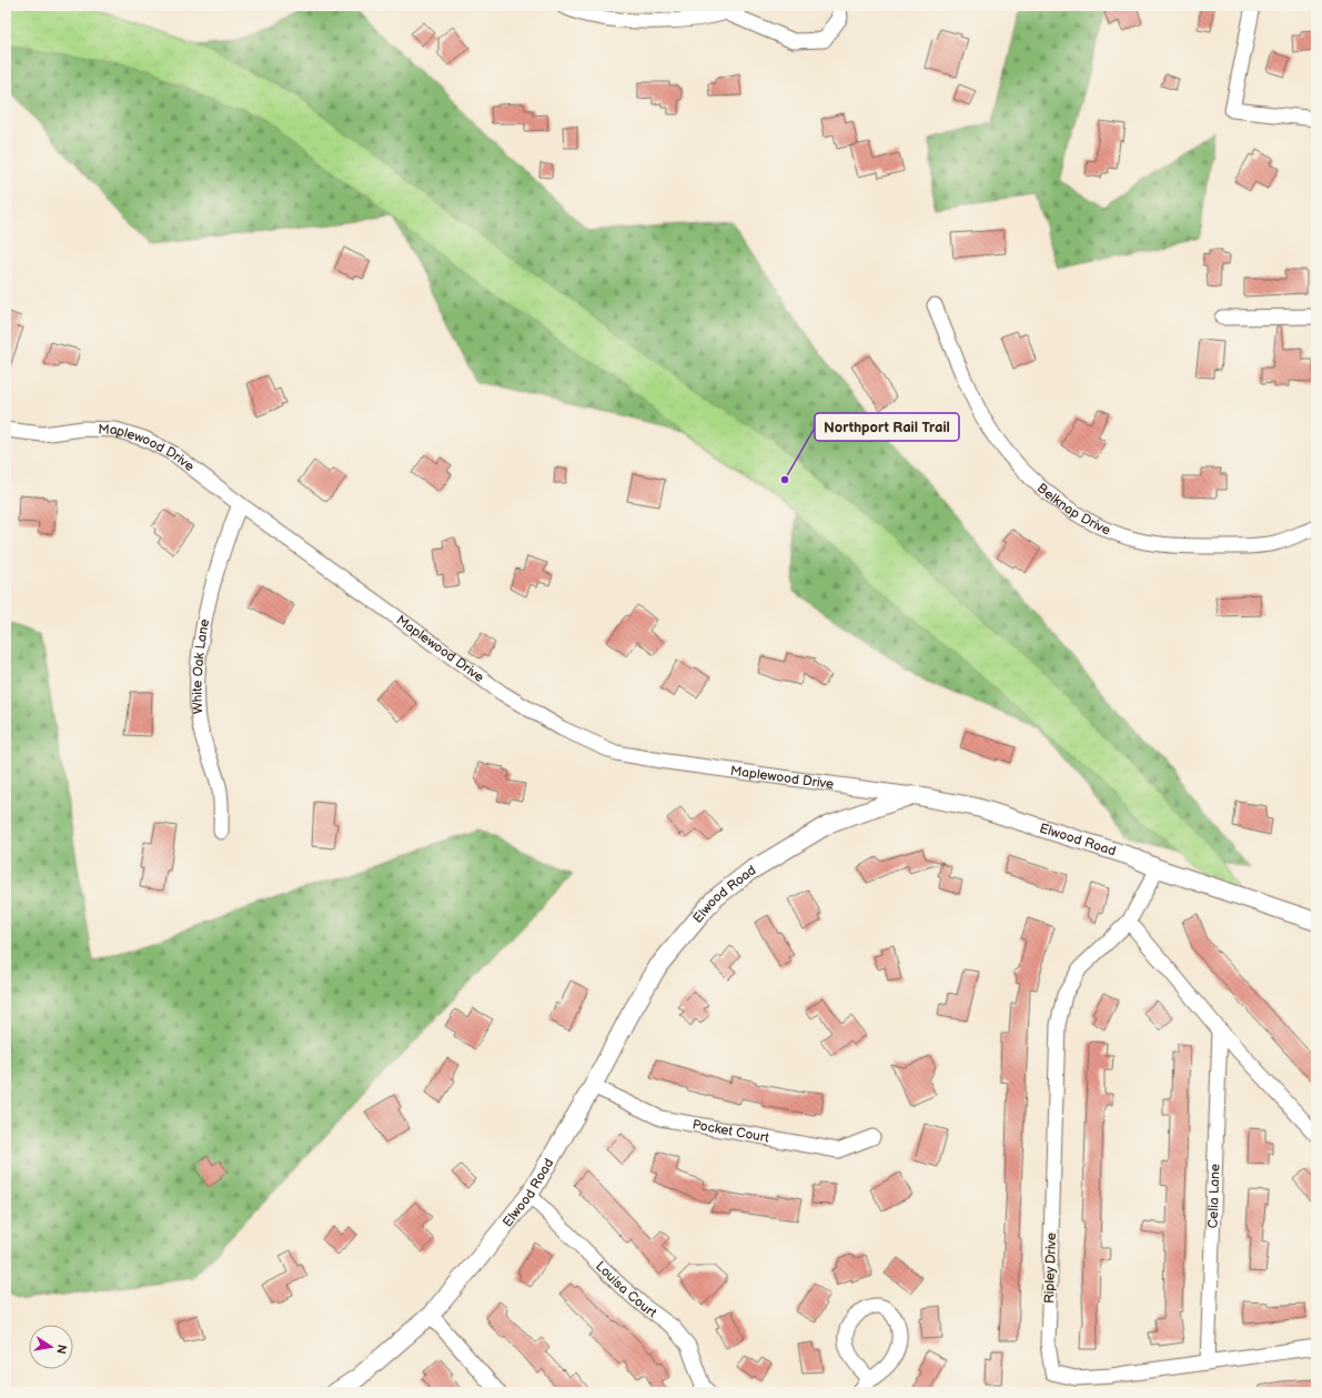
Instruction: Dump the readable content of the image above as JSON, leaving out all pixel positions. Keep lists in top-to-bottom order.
{
  "streets": {
    "main road": ["Elwood Road"],
    "street": [
      "Maplewood Drive",
      "Belknap Drive",
      "White Oak Lane",
      "Pocket Court",
      "Celia Lane",
      "Ripley Drive",
      "Louisa Court"
    ]
  },
  "crossings": [
    ["Maplewood Drive", "White Oak Lane"],
    ["Maplewood Drive", "Elwood Road"],
    ["Elwood Road", "Pocket Court"],
    ["Elwood Road", "Ripley Drive"],
    ["Elwood Road", "Louisa Court"],
    ["Celia Lane", "Ripley Drive"]
  ],
  "places": ["Northport Rail Trail"],
  "north": "right"
}
